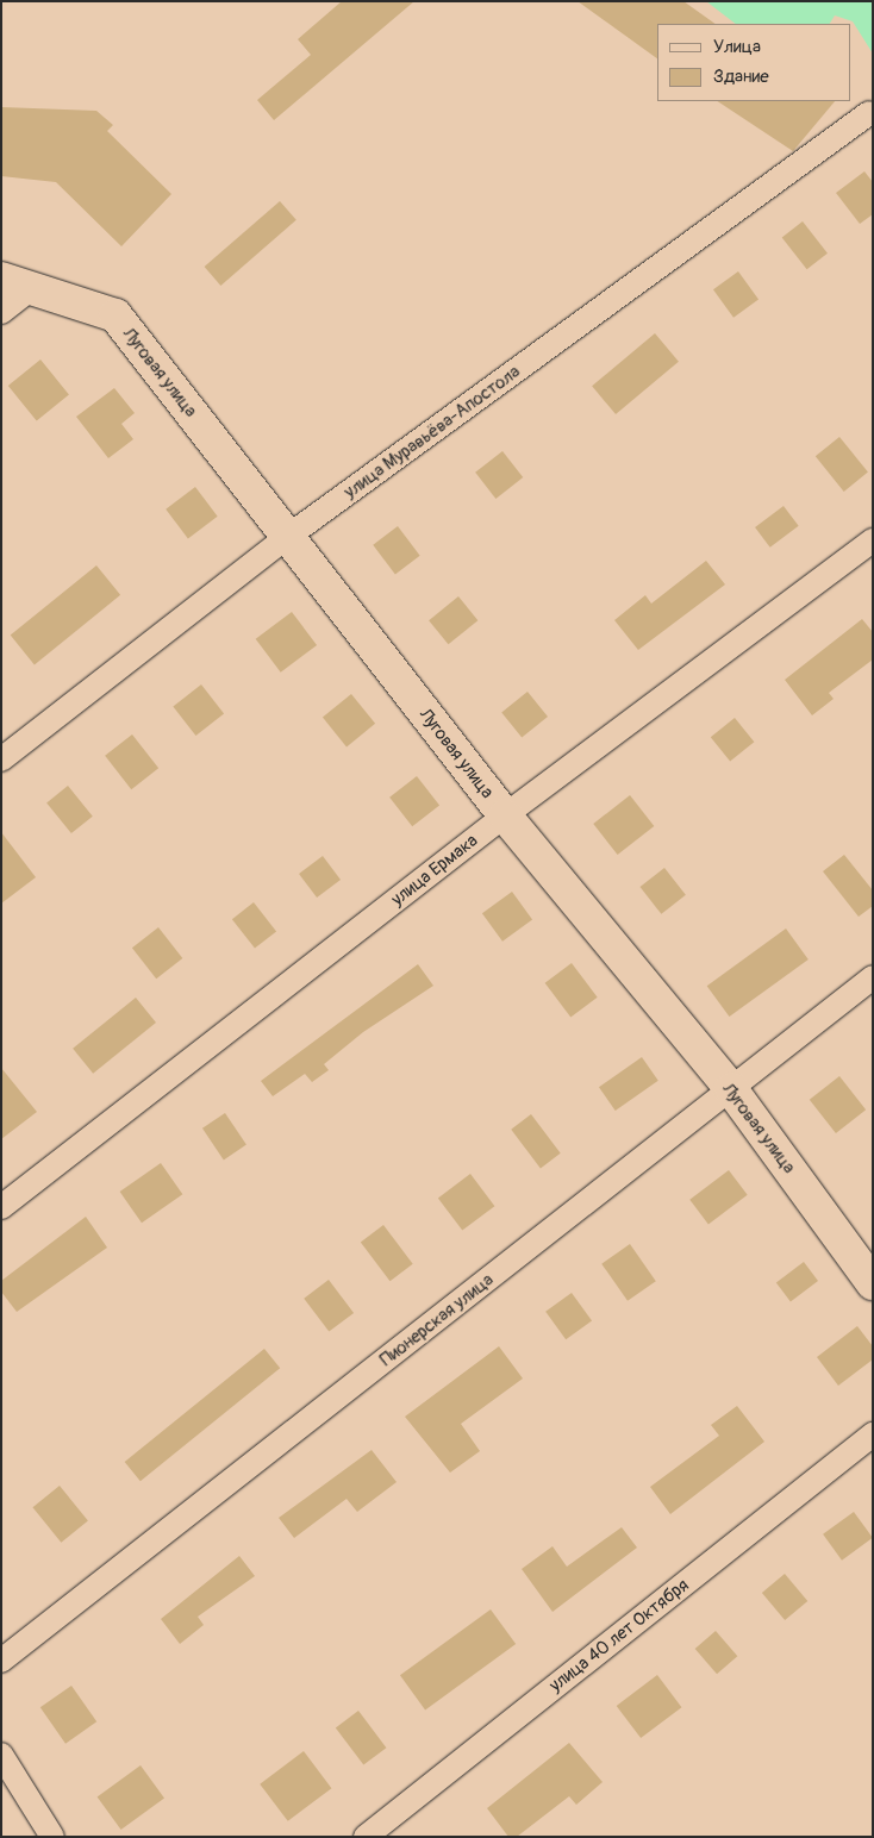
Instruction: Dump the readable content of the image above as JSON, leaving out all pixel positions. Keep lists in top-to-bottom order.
{
  "streets": {
    "street": [
      "Луговая улица",
      "улица Муравьёва-Апостола",
      "улица Ермака",
      "Пионерская улица",
      "улица 40 лет Октября"
    ]
  },
  "crossings": [
    ["Луговая улица", "улица Муравьёва-Апостола"],
    ["Луговая улица", "улица Ермака"],
    ["Луговая улица", "Пионерская улица"]
  ],
  "legend": ["Улица", "Здание"]
}
